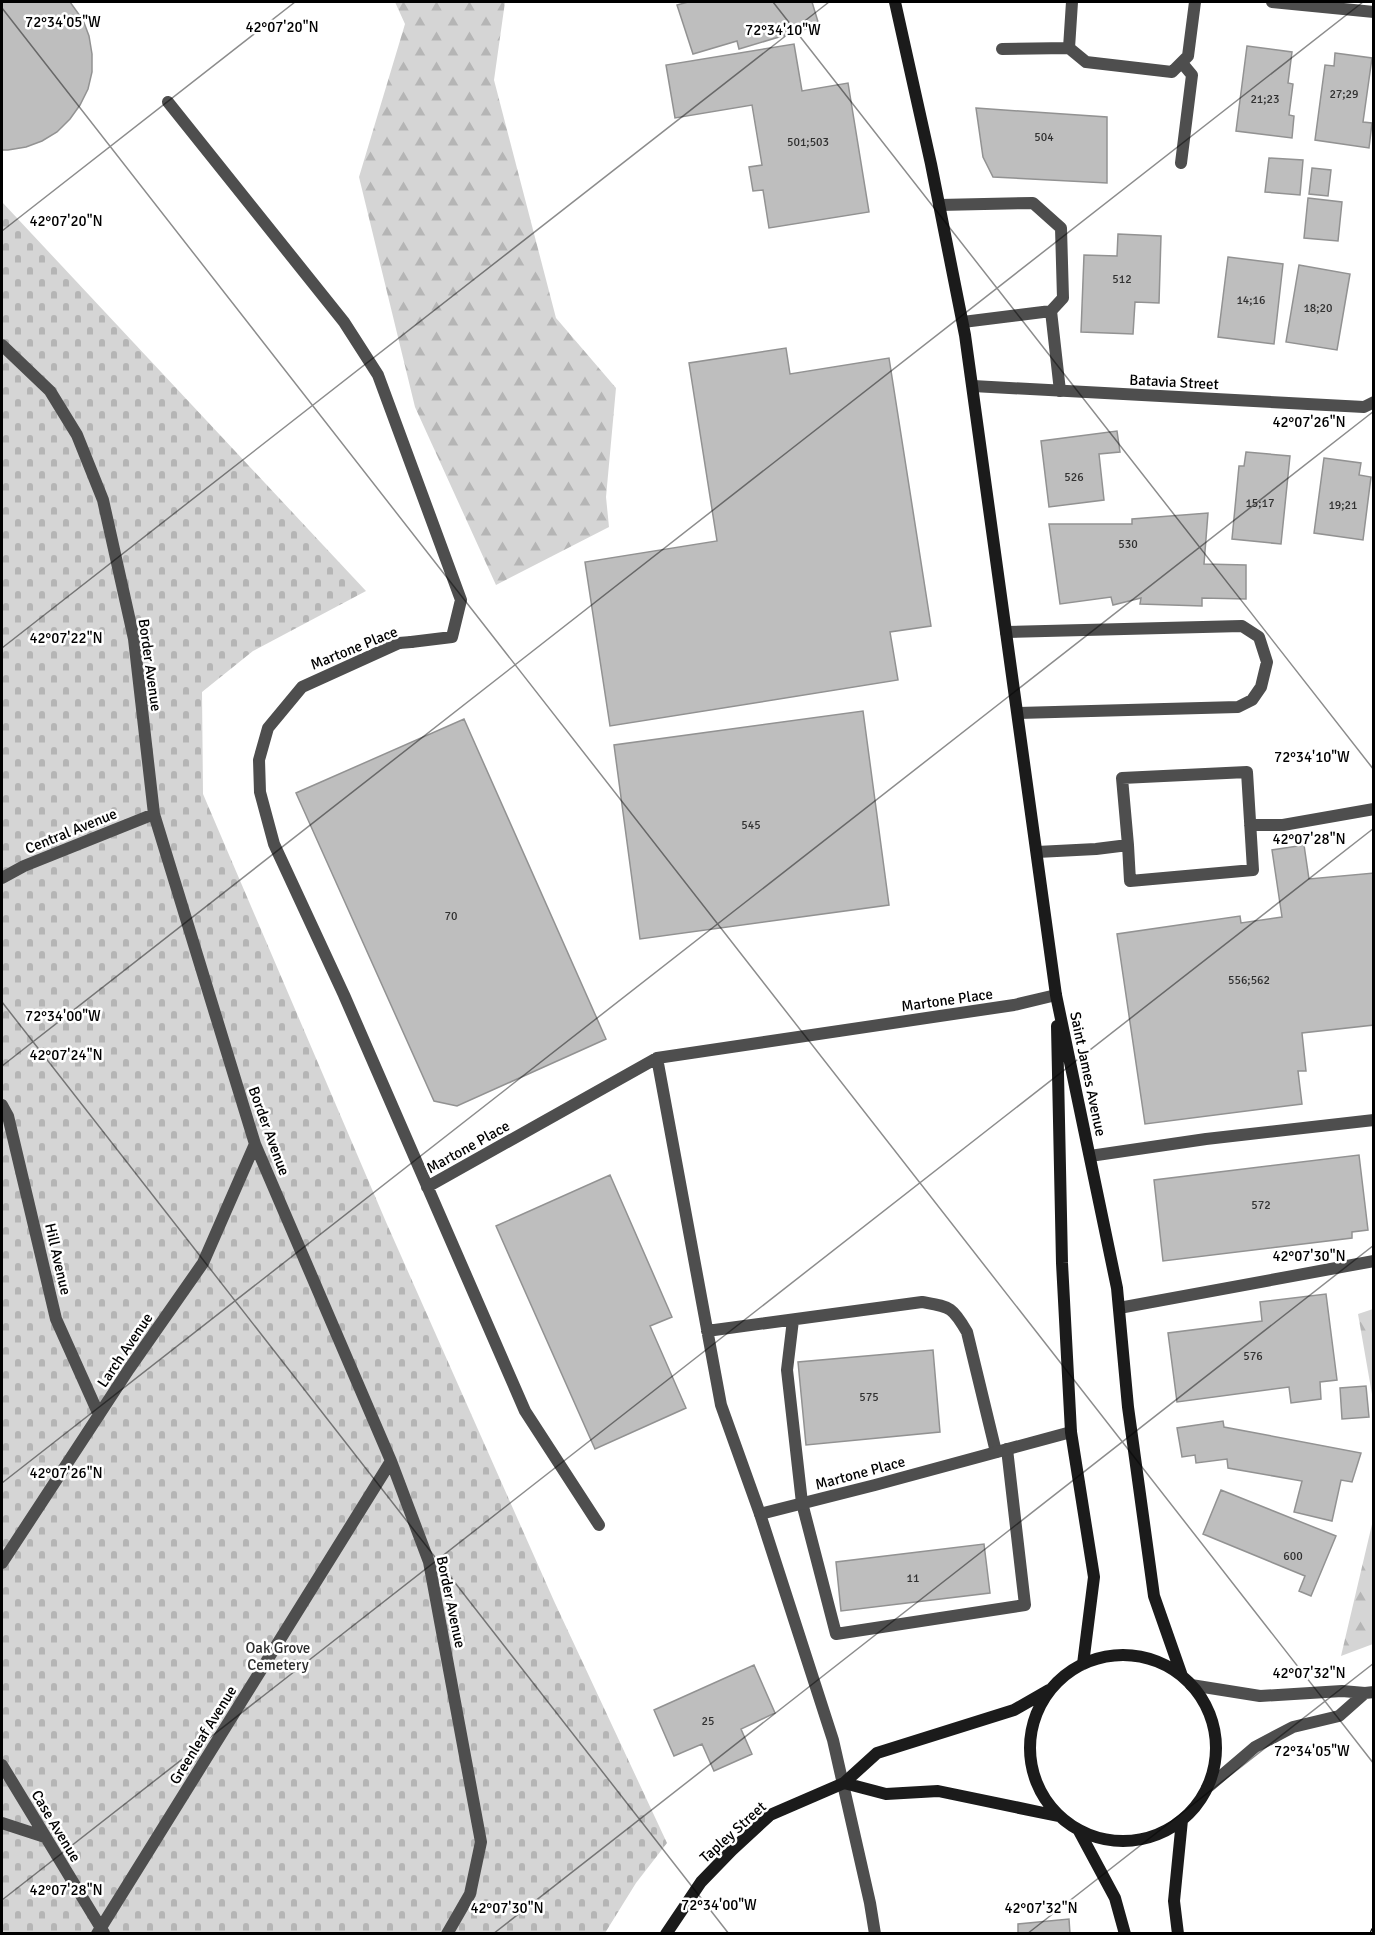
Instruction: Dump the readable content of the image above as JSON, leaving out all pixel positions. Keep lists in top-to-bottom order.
{
  "streets": {
    "main road": ["Saint James Avenue", "Tapley Street"],
    "street": [
      "Batavia Street",
      "Martone Place",
      "Border Avenue",
      "Central Avenue",
      "Hill Avenue",
      "Larch Avenue",
      "Greenleaf Avenue",
      "Case Avenue"
    ]
  },
  "crossings": [
    ["Martone Place", "Saint James Avenue"],
    ["Border Avenue", "Central Avenue"],
    ["Border Avenue", "Larch Avenue"],
    ["Border Avenue", "Greenleaf Avenue"],
    ["Saint James Avenue", "Tapley Street"],
    ["Hill Avenue", "Larch Avenue"],
    ["Greenleaf Avenue", "Case Avenue"]
  ],
  "parks": ["Oak Grove Cemetery"],
  "house_numbers": [
    "27;29",
    "21;23",
    "504",
    "501;503",
    "512",
    "14;16",
    "18;20",
    "526",
    "15;17",
    "19;21",
    "530",
    "545",
    "70",
    "556;562",
    "572",
    "576",
    "575",
    "600",
    "11",
    "25"
  ],
  "coordinates": [
    "72°34'05\"W",
    "42°07'20\"N",
    "72°34'10\"W",
    "42°07'26\"N",
    "42°07'22\"N",
    "42°07'28\"N",
    "72°34'00\"W",
    "42°07'24\"N",
    "42°07'30\"N",
    "42°07'32\"N"
  ]
}
